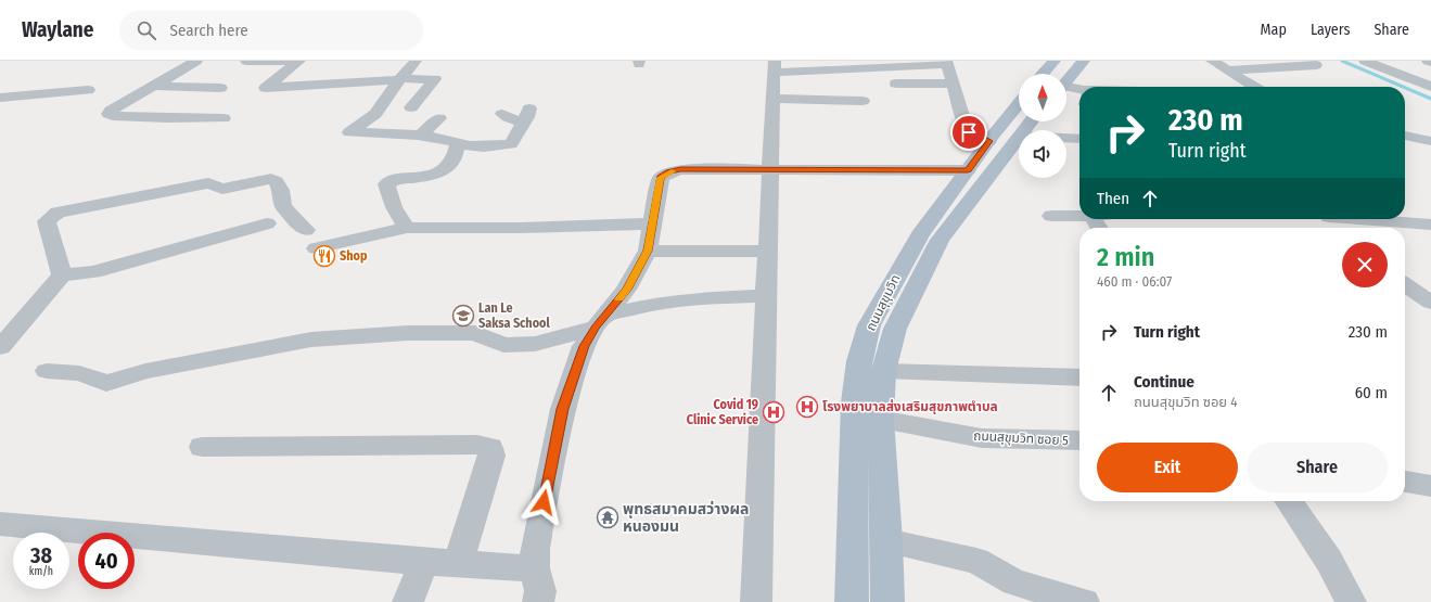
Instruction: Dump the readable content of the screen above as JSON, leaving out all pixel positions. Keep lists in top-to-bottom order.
{
  "streets": {
    "main road": ["ถนนสุขุมวิท"],
    "street": ["ถนนสุขุมวิท ซอย 5"]
  },
  "crossings": [
    ["ถนนสุขุมวิท", "ถนนสุขุมวิท ซอย 5"]
  ],
  "places": {
    "restaurant": ["Shop"],
    "school or university": ["Lan Le Saksa School"],
    "hospital": ["โรงพยาบาลส่งเสริมสุขภาพตำบล", "Covid 19 Clinic Service"],
    "temple": ["พุทธสมาคมสว่างผล หนองมน"]
  },
  "north": "top",
  "page": {
    "header": "Waylane",
    "search": "Search here",
    "nav": ["Map", "Layers", "Share"],
    "turn": ["230 m", "Turn right"],
    "then": "Then",
    "heading": ["2 min", "460 m · 06:07"],
    "list": [
      {
        "name": "Turn right",
        "value": "230 m"
      },
      {
        "name": "Continue",
        "note": "ถนนสุขุมวิท ซอย 4",
        "value": "60 m"
      }
    ],
    "buttons": ["Exit", "Share"],
    "speed": "38 km/h",
    "limit": "40"
  }
}
